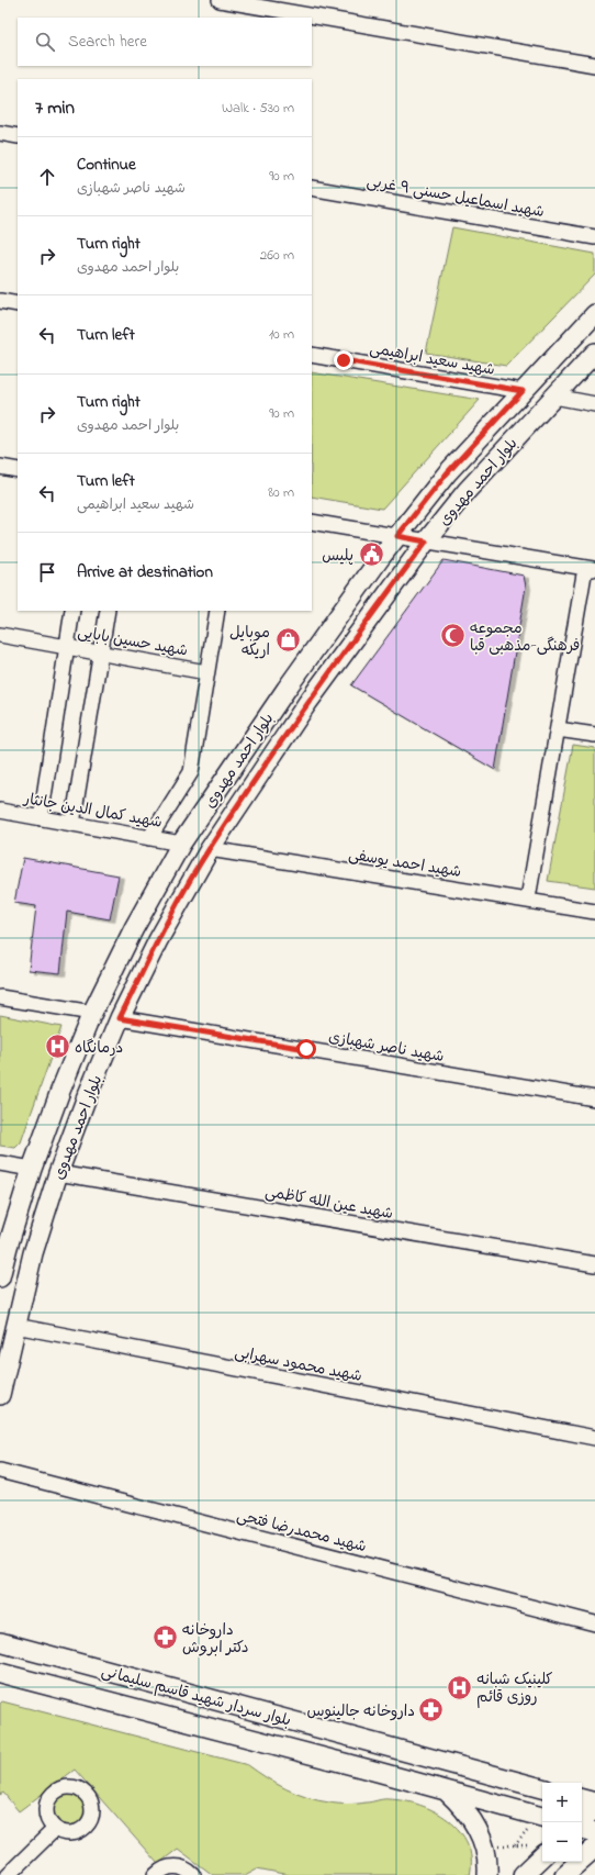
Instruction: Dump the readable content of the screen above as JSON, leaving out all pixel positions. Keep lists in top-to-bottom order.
{
  "streets": {
    "main road": ["بلوار احمد مهدوی", "بلوار سردار شهید قاسم سلیمانی"],
    "street": [
      "شهید اسماعیل حسنی ۹ غربی",
      "شهید سعید ابراهیمی",
      "شهید حسین بابایی",
      "شهید کمال الدین جانثار",
      "شهید احمد یوسفی",
      "شهید ناصر شهبازی",
      "شهید عین الله کاظمی",
      "شهید محمود سهرابی",
      "شهید محمدرضا فتحی"
    ]
  },
  "crossings": [
    ["شهید سعید ابراهیمی", "بلوار احمد مهدوی"],
    ["بلوار احمد مهدوی", "شهید کمال الدین جانثار"],
    ["بلوار احمد مهدوی", "شهید احمد یوسفی"],
    ["بلوار احمد مهدوی", "شهید ناصر شهبازی"],
    ["بلوار احمد مهدوی", "شهید عین الله کاظمی"],
    ["بلوار احمد مهدوی", "شهید محمود سهرابی"]
  ],
  "places": {
    "public building": ["پلیس"],
    "mosque": ["مجموعه فرهنگی-مذهبی قبا"],
    "shop": ["موبایل اریکه"],
    "hospital": ["درمانگاه", "کلینیک شبانه روزى قائم"],
    "pharmacy": ["داروخانه دکتر ابروش", "داروخانه جالینوس"]
  },
  "page": {
    "search": "Search here",
    "heading": ["7 min", "Walk · 530 m"],
    "list": [
      ["Continue", "شهید ناصر شهبازی", "90 m"],
      ["Turn right", "بلوار احمد مهدوی", "260 m"],
      ["Turn left", "10 m"],
      ["Turn right", "بلوار احمد مهدوی", "90 m"],
      ["Turn left", "شهید سعید ابراهیمی", "80 m"],
      "Arrive at destination"
    ],
    "map_buttons": ["+", "−"]
  }
}
